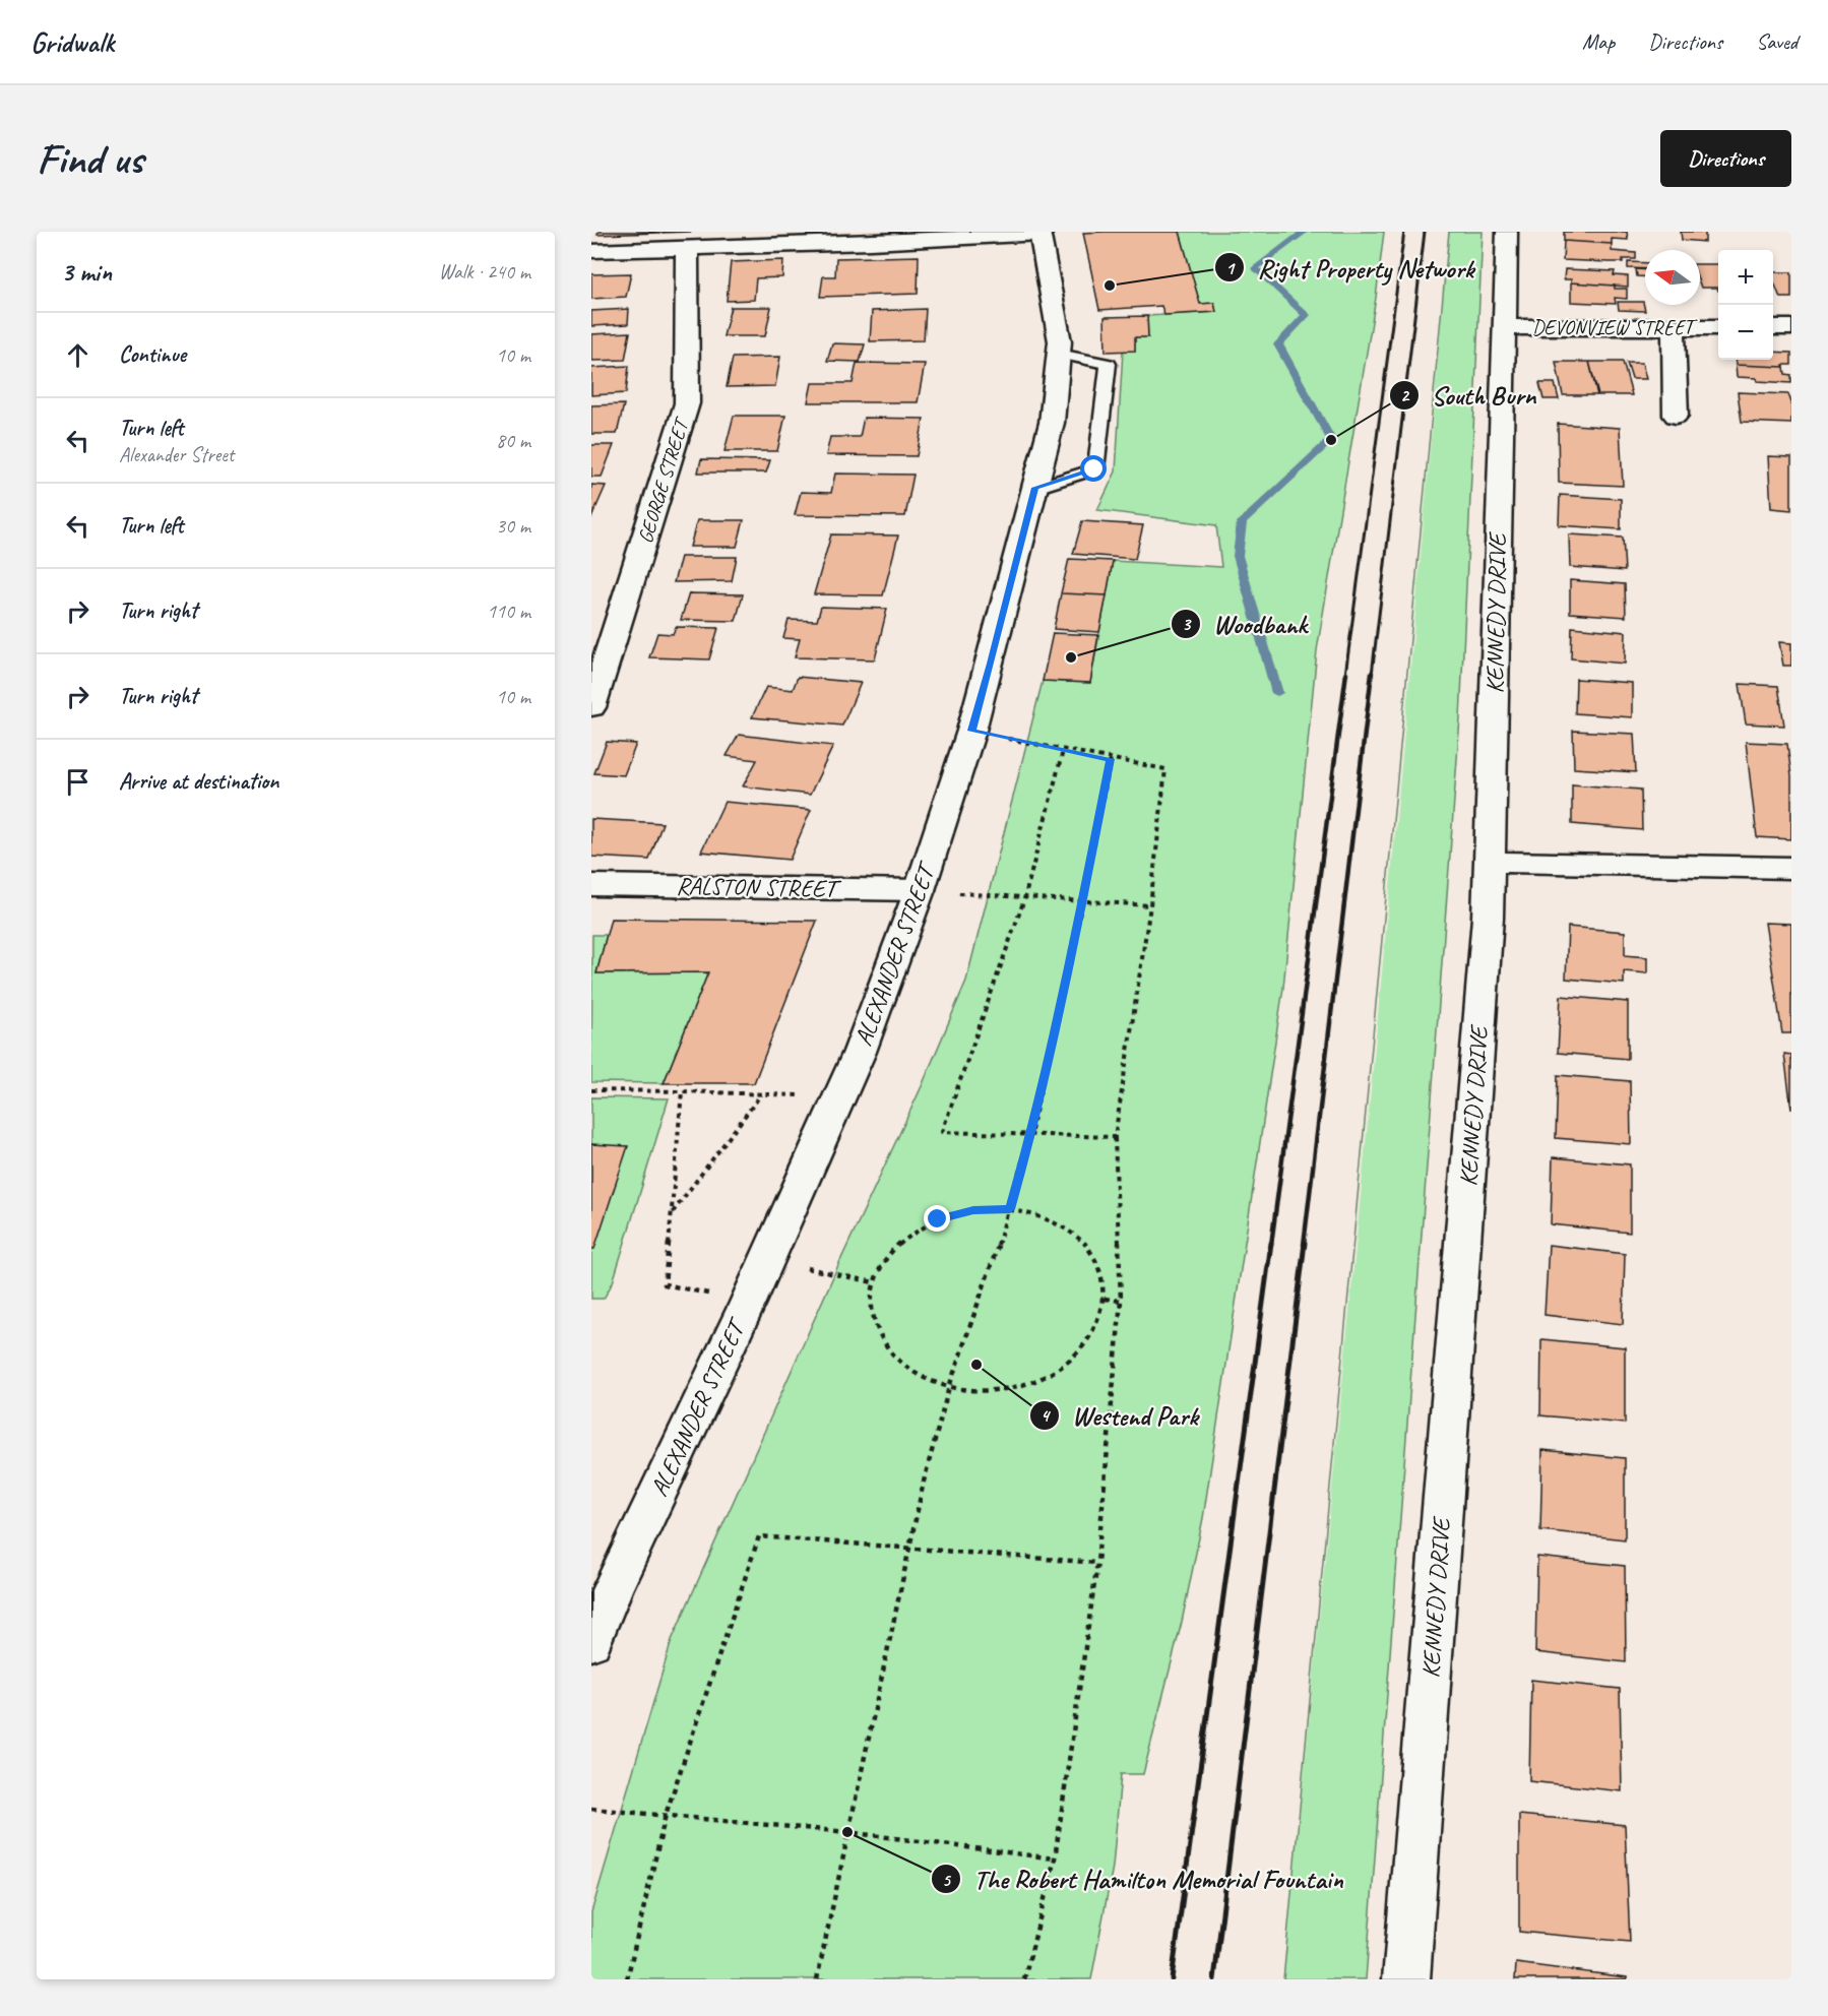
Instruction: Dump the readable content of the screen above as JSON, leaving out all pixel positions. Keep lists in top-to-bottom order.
{
  "streets": {
    "street": [
      "DEVONVIEW STREET",
      "GEORGE STREET",
      "KENNEDY DRIVE",
      "RALSTON STREET",
      "ALEXANDER STREET"
    ]
  },
  "crossings": [
    ["DEVONVIEW STREET", "KENNEDY DRIVE"],
    ["RALSTON STREET", "ALEXANDER STREET"]
  ],
  "places": [
    "Right Property Network",
    "South Burn",
    "Woodbank",
    "Westend Park",
    "The Robert Hamilton Memorial Fountain"
  ],
  "north": "left",
  "page": {
    "header": "Gridwalk",
    "nav": ["Map", "Directions", "Saved"],
    "buttons": "Directions",
    "title": "Find us",
    "heading": ["3 min", "Walk · 240 m"],
    "map_buttons": ["+", "−"],
    "list": [
      ["Continue", "10 m"],
      ["Turn left", "Alexander Street", "80 m"],
      ["Turn left", "30 m"],
      ["Turn right", "110 m"],
      ["Turn right", "10 m"],
      "Arrive at destination"
    ]
  }
}
